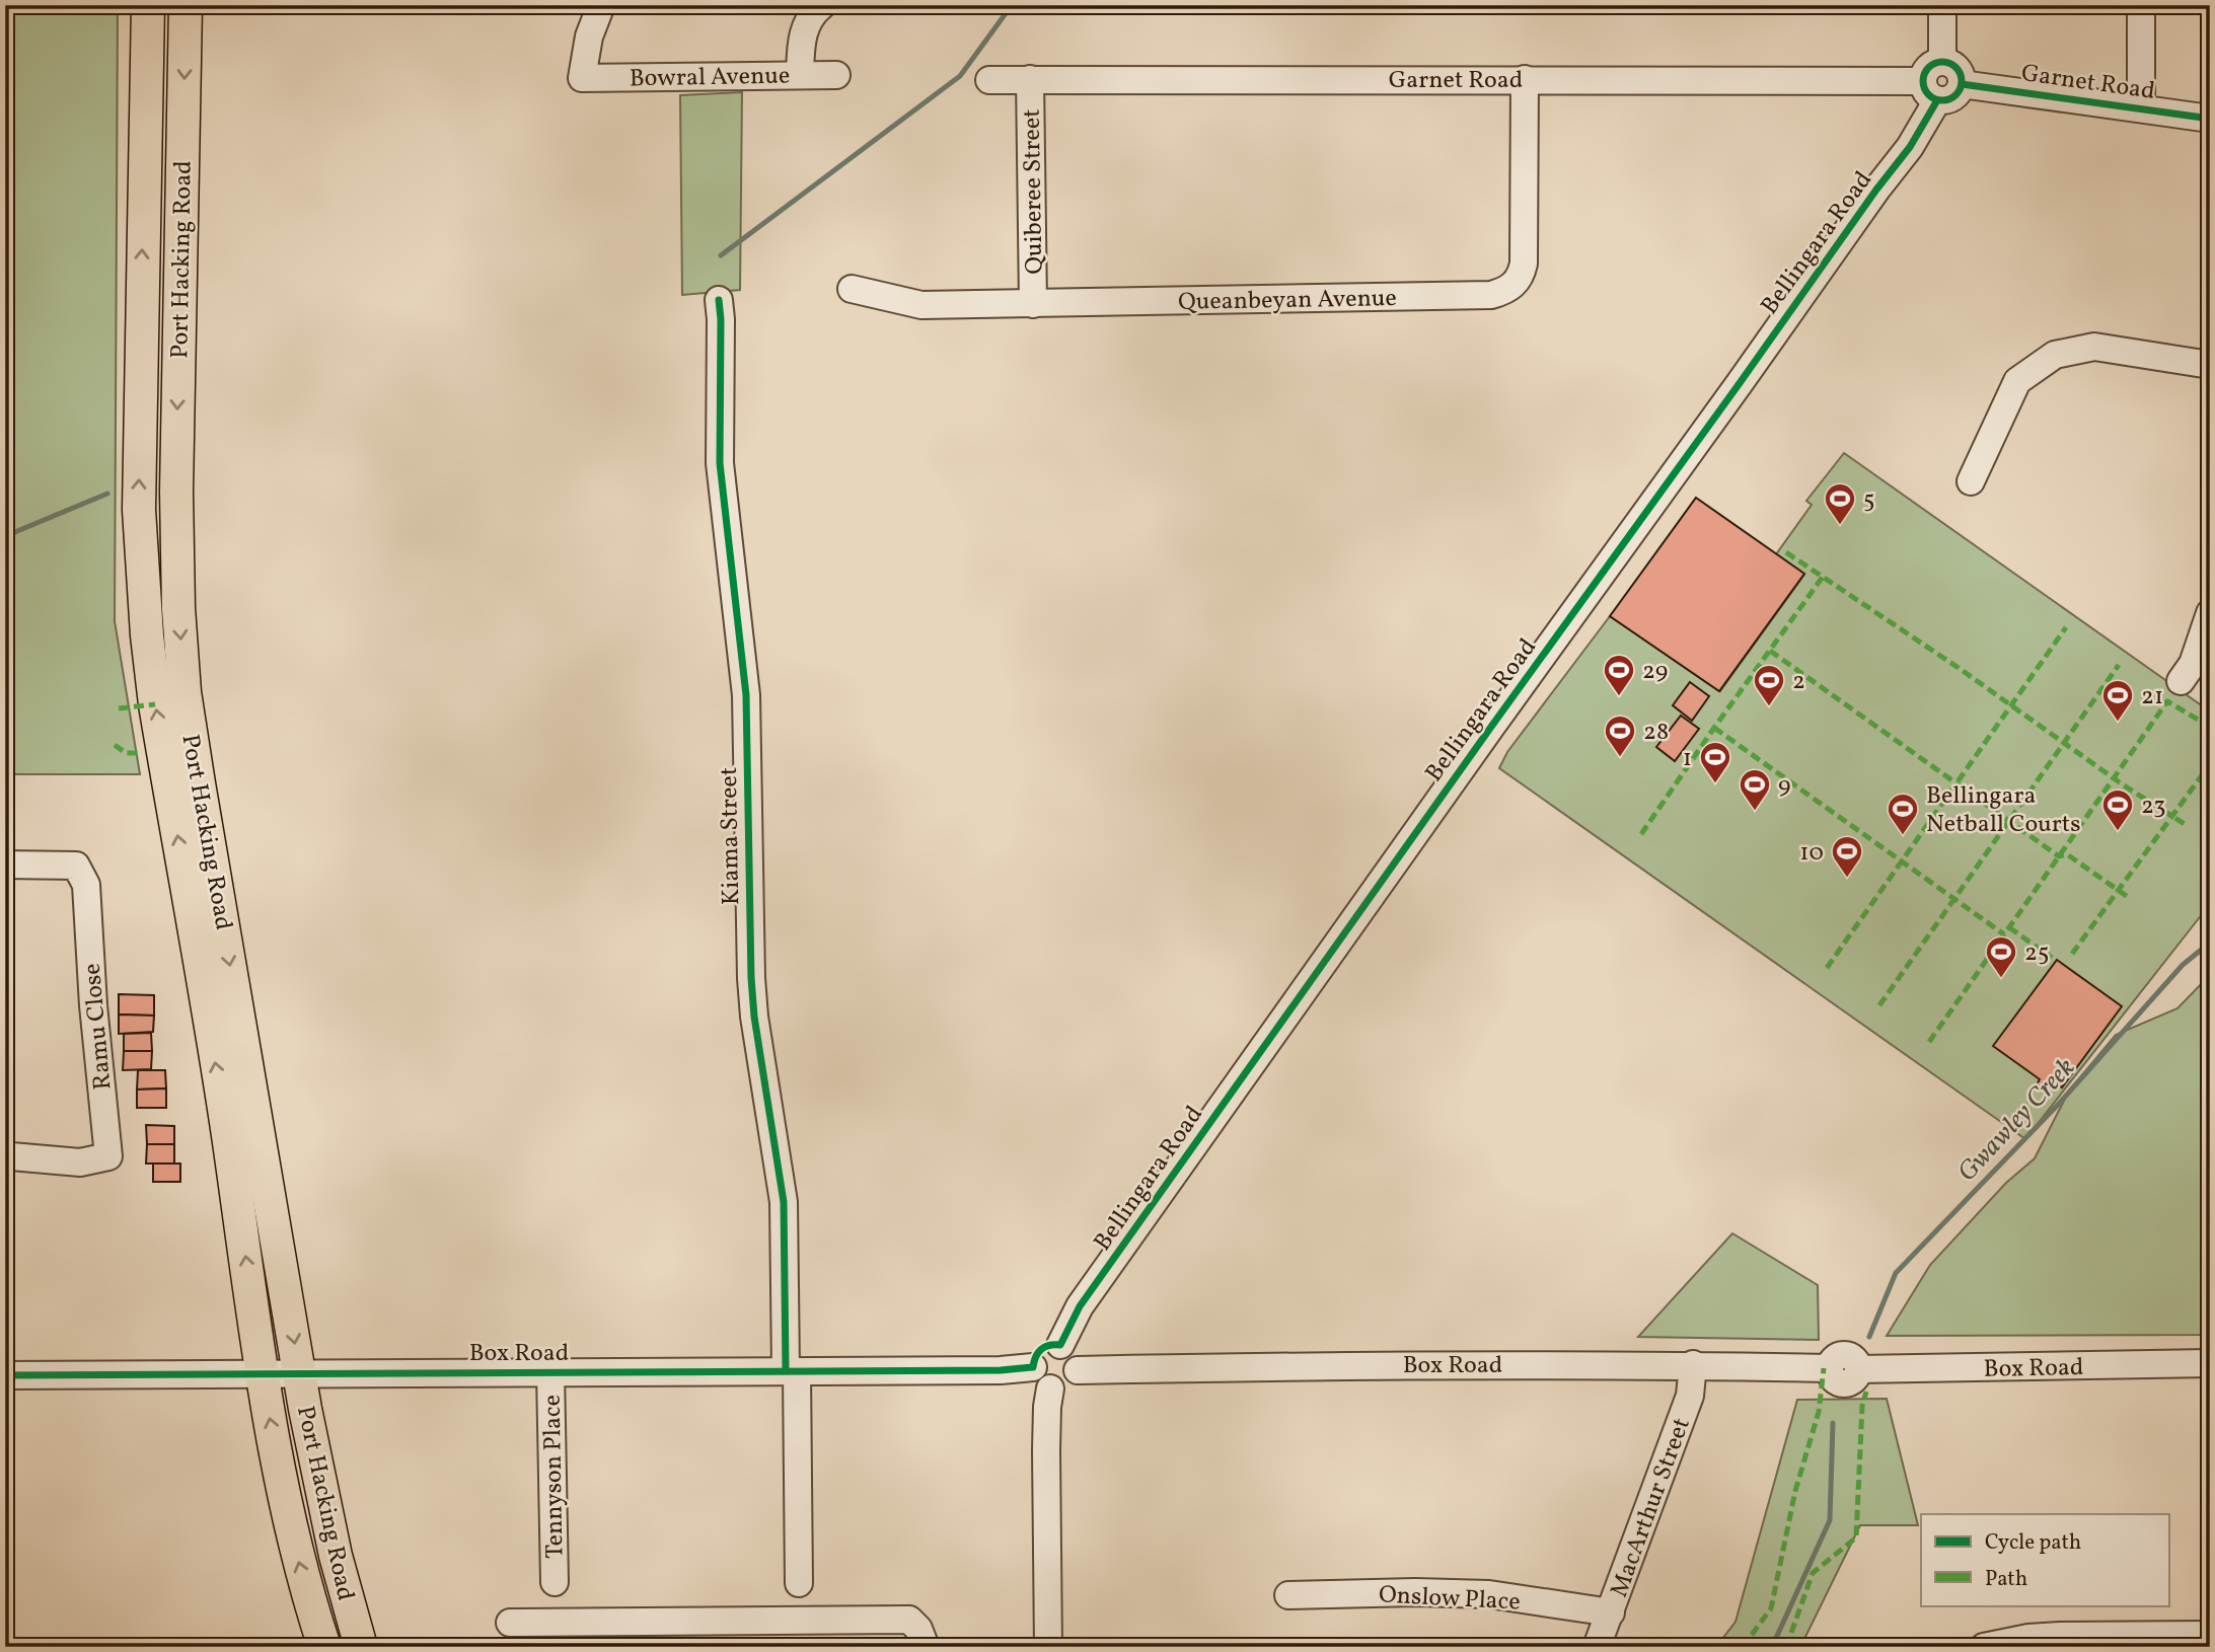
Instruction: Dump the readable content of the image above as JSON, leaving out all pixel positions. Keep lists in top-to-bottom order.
{
  "streets": {
    "main road": ["Port Hacking Road"],
    "street": [
      "Bowral Avenue",
      "Garnet Road",
      "Quiberee Street",
      "Bellingara Road",
      "Queanbeyan Avenue",
      "Kiama Street",
      "Ramu Close",
      "Box Road",
      "Tennyson Place",
      "MacArthur Street",
      "Onslow Place"
    ]
  },
  "crossings": [
    ["Garnet Road", "Quiberee Street"],
    ["Garnet Road", "Bellingara Road"],
    ["Garnet Road", "Queanbeyan Avenue"],
    ["Quiberee Street", "Queanbeyan Avenue"],
    ["Bellingara Road", "Box Road"],
    ["Port Hacking Road", "Box Road"],
    ["Kiama Street", "Box Road"],
    ["Box Road", "Tennyson Place"],
    ["Box Road", "MacArthur Street"],
    ["MacArthur Street", "Onslow Place"]
  ],
  "water": ["Gwawley Creek"],
  "places": {
    "sports": [
      "5",
      "29",
      "2",
      "21",
      "28",
      "1",
      "9",
      "23",
      "Bellingara Netball Courts",
      "10",
      "25"
    ]
  },
  "legend": ["Cycle path", "Path"]
}
